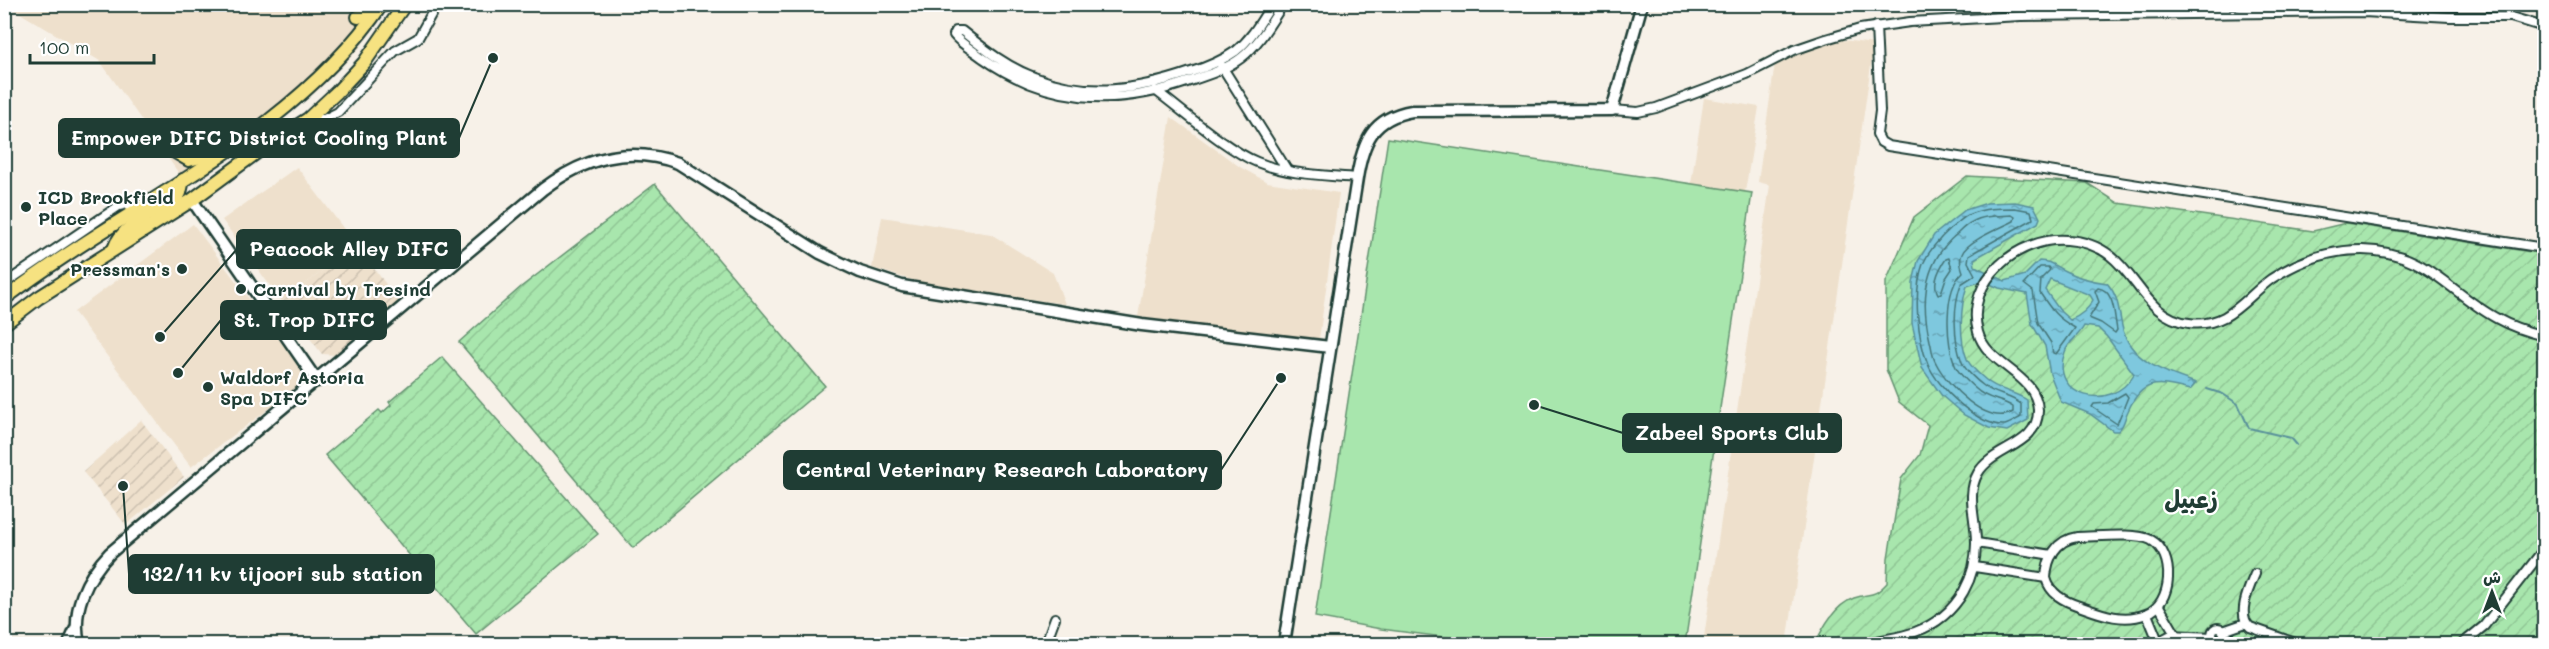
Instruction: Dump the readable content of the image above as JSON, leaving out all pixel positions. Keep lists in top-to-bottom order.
{
  "districts": ["زعبيل"],
  "places": [
    "Empower DIFC District Cooling Plant",
    "ICD Brookfield Place",
    "Pressman's",
    "Carnival by Tresind",
    "Peacock Alley DIFC",
    "St. Trop DIFC",
    "Central Veterinary Research Laboratory",
    "Waldorf Astoria Spa DIFC",
    "Zabeel Sports Club",
    "132/11 kv tijoori sub station"
  ],
  "scale_bar": "100 m",
  "north": "top"
}
